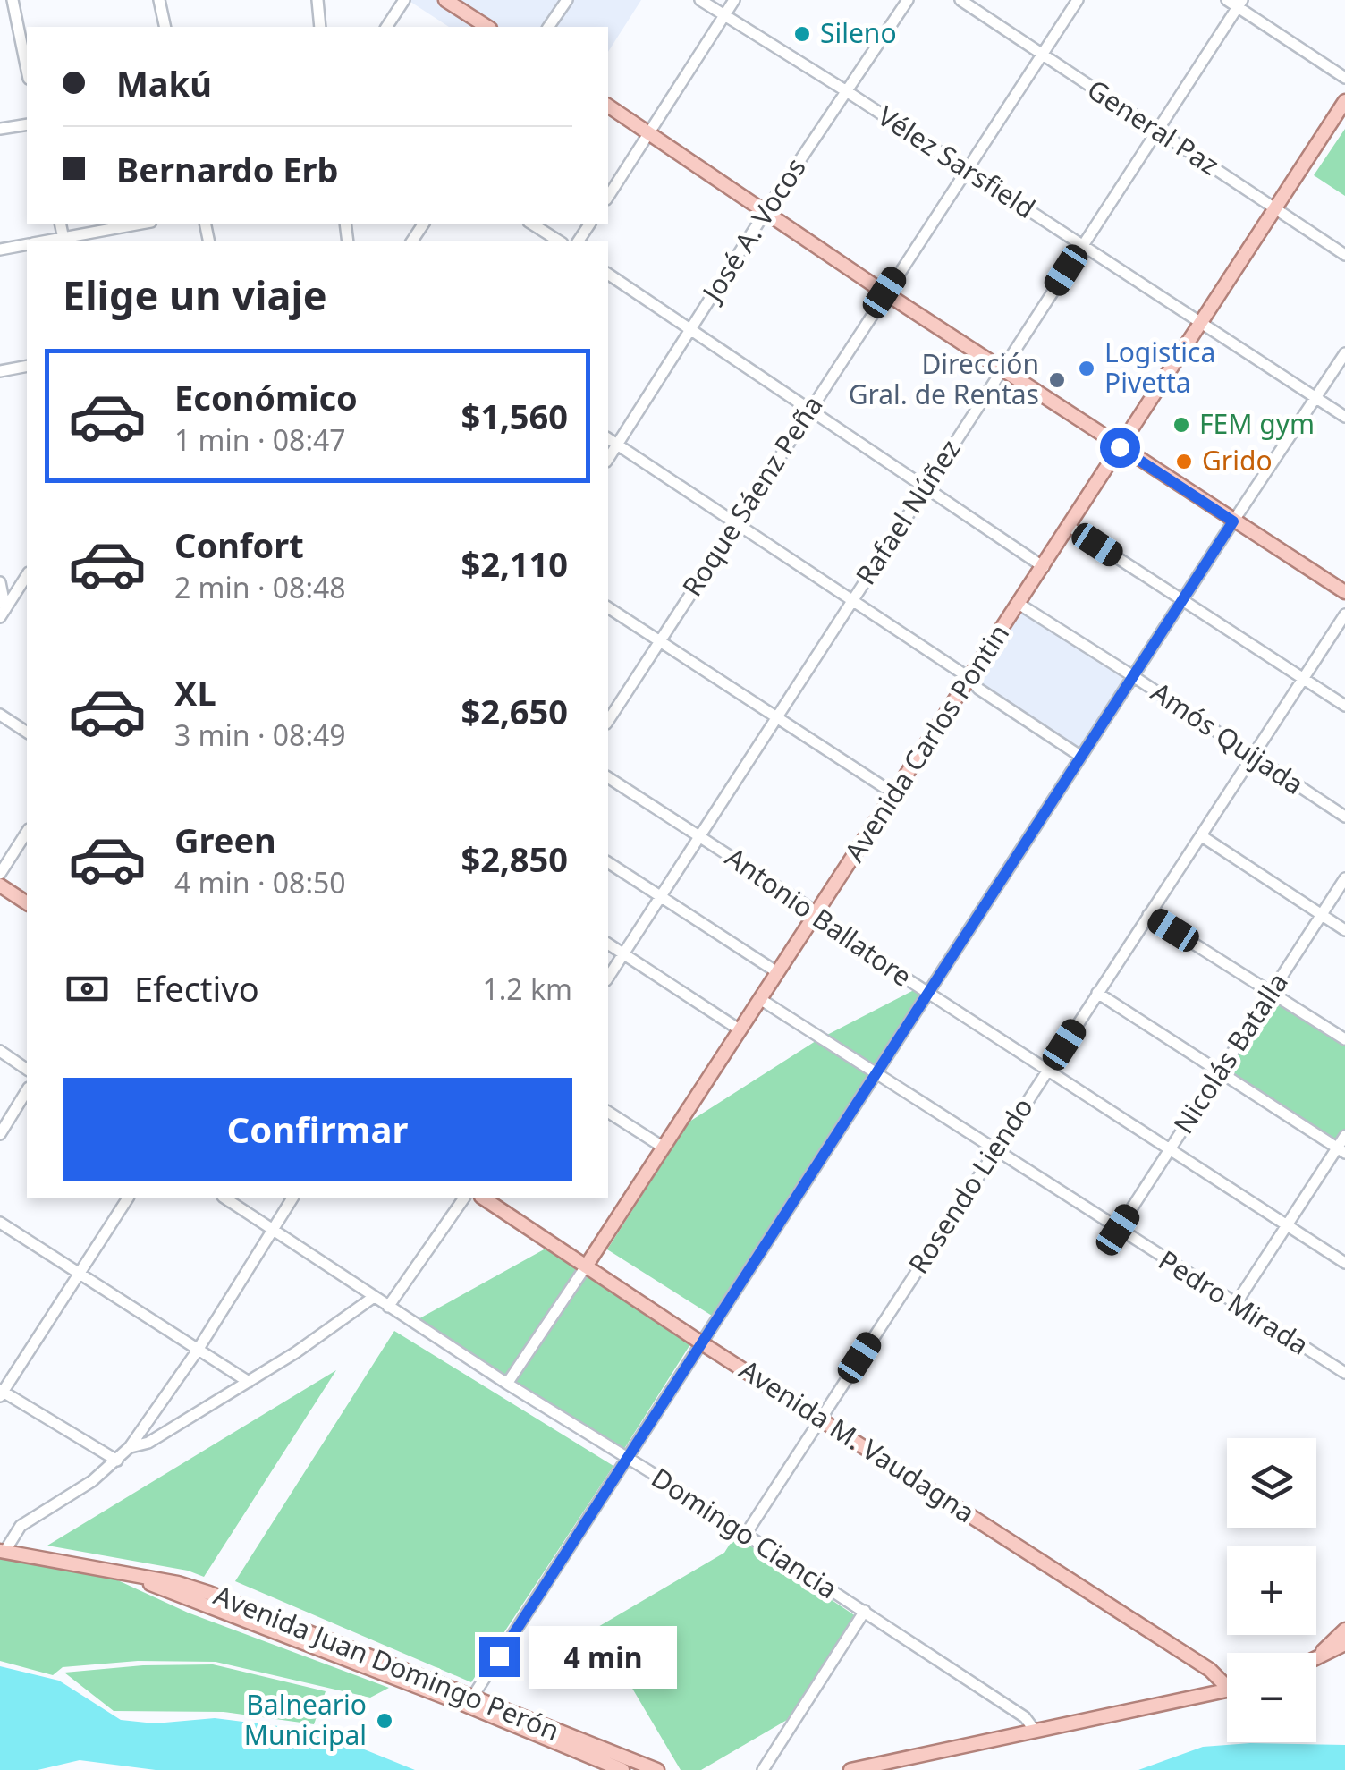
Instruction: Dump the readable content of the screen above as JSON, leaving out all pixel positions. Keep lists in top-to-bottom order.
{
  "streets": {
    "main road": ["Avenida Carlos Pontin", "Avenida M. Vaudagna", "Avenida Juan Domingo Perón"],
    "street": [
      "General Paz",
      "Vélez Sarsfield",
      "José A. Vocos",
      "Roque Sáenz Peña",
      "Rafael Núñez",
      "Amós Quijada",
      "Antonio Ballatore",
      "Nicolás Batalla",
      "Rosendo Liendo",
      "Pedro Mirada",
      "Domingo Ciancia"
    ]
  },
  "crossings": [
    ["General Paz", "Roque Sáenz Peña"],
    ["General Paz", "Rafael Núñez"],
    ["General Paz", "Avenida Carlos Pontin"],
    ["Vélez Sarsfield", "José A. Vocos"],
    ["Vélez Sarsfield", "Roque Sáenz Peña"],
    ["Vélez Sarsfield", "Rafael Núñez"],
    ["Vélez Sarsfield", "Avenida Carlos Pontin"],
    ["Rafael Núñez", "Antonio Ballatore"],
    ["Amós Quijada", "Avenida Carlos Pontin"],
    ["Amós Quijada", "Rosendo Liendo"],
    ["Avenida Carlos Pontin", "Antonio Ballatore"],
    ["Avenida Carlos Pontin", "Pedro Mirada"],
    ["Avenida Carlos Pontin", "Avenida M. Vaudagna"],
    ["Avenida Carlos Pontin", "Domingo Ciancia"],
    ["Antonio Ballatore", "Nicolás Batalla"],
    ["Antonio Ballatore", "Rosendo Liendo"],
    ["Nicolás Batalla", "Pedro Mirada"],
    ["Rosendo Liendo", "Pedro Mirada"],
    ["Rosendo Liendo", "Avenida M. Vaudagna"],
    ["Rosendo Liendo", "Domingo Ciancia"]
  ],
  "places": [
    "Sileno",
    "Logistica Pivetta",
    "Dirección Gral. de Rentas",
    "FEM gym",
    "Grido",
    "Balneario Municipal"
  ],
  "page": {
    "banner": ["Makú", "Bernardo Erb"],
    "heading": "Elige un viaje",
    "list": [
      {
        "name": "Económico",
        "note": "1 min · 08:47",
        "value": "$1,560"
      },
      {
        "name": "Confort",
        "note": "2 min · 08:48",
        "value": "$2,110"
      },
      {
        "name": "XL",
        "note": "3 min · 08:49",
        "value": "$2,650"
      },
      {
        "name": "Green",
        "note": "4 min · 08:50",
        "value": "$2,850"
      }
    ],
    "pay": ["Efectivo", "1.2 km"],
    "buttons": "Confirmar",
    "map_buttons": ["+", "−"],
    "bubble": "4 min"
  }
}
